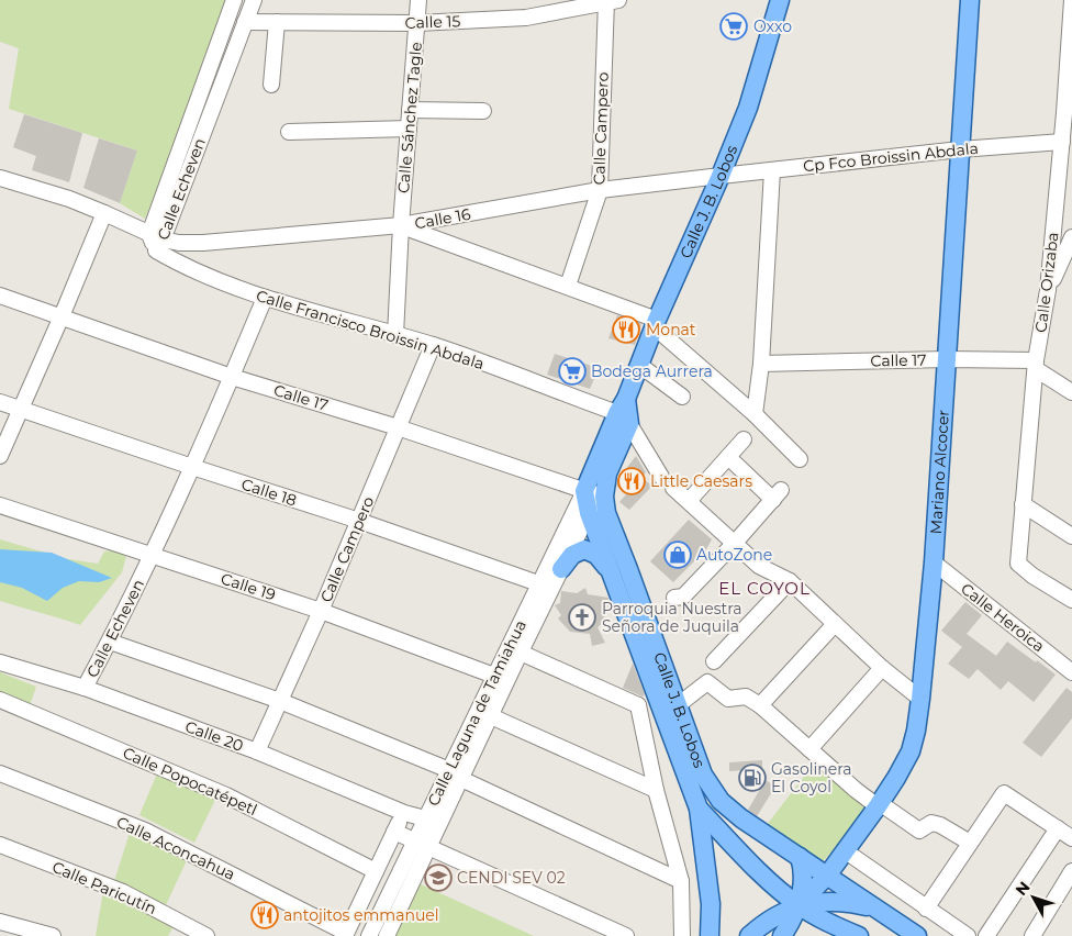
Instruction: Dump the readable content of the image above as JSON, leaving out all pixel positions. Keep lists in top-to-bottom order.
{
  "streets": {
    "main road": ["Calle J. B. Lobos", "Mariano Alcocer"],
    "street": [
      "Calle 15",
      "Calle Sánchez Tagle",
      "Calle Campero",
      "Cp Fco Broissin Abdala",
      "Calle Echeven",
      "Calle 16",
      "Calle Orizaba",
      "Calle Francisco Broissin Abdala",
      "Calle 17",
      "Calle 18",
      "Calle 19",
      "Calle Heroica",
      "Calle Laguna de Tamiahua",
      "Calle 20",
      "Calle Popocatépetl",
      "Calle Aconcahua",
      "Calle Paricutín"
    ]
  },
  "crossings": [
    ["Calle 15", "Calle Sánchez Tagle"],
    ["Calle 15", "Calle Campero"],
    ["Calle 15", "Calle Echeven"],
    ["Calle Sánchez Tagle", "Calle 16"],
    ["Calle Sánchez Tagle", "Calle Francisco Broissin Abdala"],
    ["Calle Campero", "Calle 16"],
    ["Calle Campero", "Calle Francisco Broissin Abdala"],
    ["Calle Campero", "Calle 17"],
    ["Calle Campero", "Calle 18"],
    ["Calle Campero", "Calle 19"],
    ["Calle Campero", "Calle 20"],
    ["Cp Fco Broissin Abdala", "Calle J. B. Lobos"],
    ["Cp Fco Broissin Abdala", "Calle 16"],
    ["Cp Fco Broissin Abdala", "Calle Orizaba"],
    ["Cp Fco Broissin Abdala", "Mariano Alcocer"],
    ["Calle Echeven", "Calle 16"],
    ["Calle Echeven", "Calle Francisco Broissin Abdala"],
    ["Calle Echeven", "Calle 17"],
    ["Calle Echeven", "Calle 18"],
    ["Calle Echeven", "Calle 19"],
    ["Calle Echeven", "Calle 20"],
    ["Calle J. B. Lobos", "Calle 16"],
    ["Calle J. B. Lobos", "Calle Francisco Broissin Abdala"],
    ["Calle J. B. Lobos", "Calle 17"],
    ["Calle J. B. Lobos", "Mariano Alcocer"],
    ["Calle J. B. Lobos", "Calle Laguna de Tamiahua"],
    ["Calle 16", "Calle Francisco Broissin Abdala"],
    ["Calle Orizaba", "Calle 17"],
    ["Calle 17", "Mariano Alcocer"],
    ["Calle 17", "Calle Laguna de Tamiahua"],
    ["Mariano Alcocer", "Calle Heroica"],
    ["Calle 18", "Calle Laguna de Tamiahua"],
    ["Calle 19", "Calle Laguna de Tamiahua"],
    ["Calle Laguna de Tamiahua", "Calle 20"]
  ],
  "districts": ["EL COYOL"],
  "places": {
    "supermarket": ["Oxxo", "Bodega Aurrera"],
    "restaurant": ["Monat", "Little Caesars", "antojitos emmanuel"],
    "shop": ["AutoZone"],
    "church": ["Parroquia Nuestra Señora de Juquila"],
    "fuel station": ["Gasolinera El Coyol"],
    "school or university": ["CENDI SEV 02"]
  },
  "north": "top left"
}
